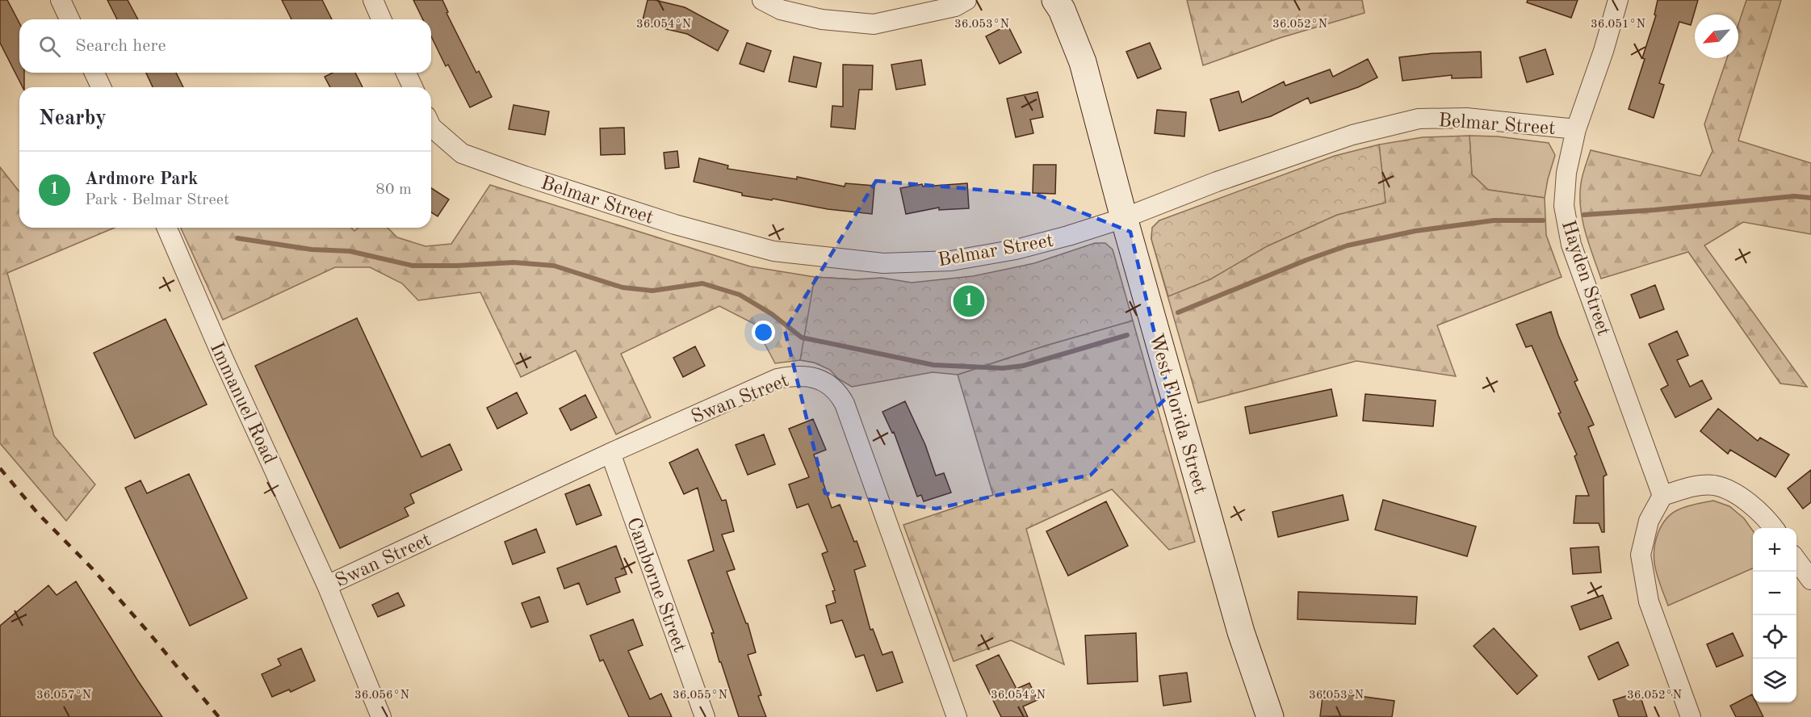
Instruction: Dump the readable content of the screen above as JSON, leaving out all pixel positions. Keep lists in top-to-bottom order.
{
  "streets": {
    "street": [
      "Belmar Street",
      "Hayden Street",
      "Swan Street",
      "Immanuel Road",
      "West Florida Street",
      "Camborne Street"
    ]
  },
  "crossings": [
    ["Belmar Street", "Hayden Street"],
    ["Belmar Street", "West Florida Street"],
    ["Swan Street", "Immanuel Road"],
    ["Swan Street", "Camborne Street"]
  ],
  "north": "bottom left",
  "page": {
    "search": "Search here",
    "heading": "Nearby",
    "list": [
      {
        "mark": "1",
        "name": "Ardmore Park",
        "note": "Park · Belmar Street",
        "value": "80 m"
      }
    ],
    "pins": "1",
    "map_buttons": ["+", "−"]
  },
  "coordinates": [
    "36.054°N",
    "36.053°N",
    "36.052°N",
    "36.051°N",
    "36.057°N",
    "36.056°N",
    "36.055°N"
  ]
}
